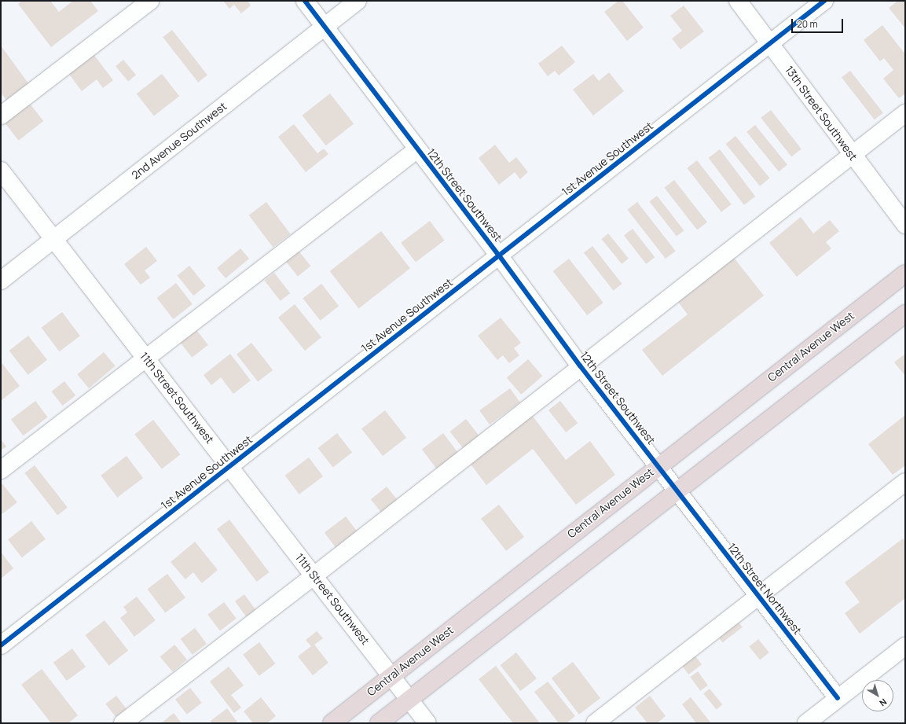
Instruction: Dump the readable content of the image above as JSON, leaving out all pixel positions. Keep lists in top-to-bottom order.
{
  "streets": {
    "highway": ["Central Avenue West"],
    "street": [
      "13th Street Southwest",
      "2nd Avenue Southwest",
      "1st Avenue Southwest",
      "12th Street Southwest",
      "11th Street Southwest",
      "12th Street Northwest"
    ]
  },
  "crossings": [
    ["13th Street Southwest", "1st Avenue Southwest"],
    ["2nd Avenue Southwest", "12th Street Southwest"],
    ["2nd Avenue Southwest", "11th Street Southwest"],
    ["1st Avenue Southwest", "12th Street Southwest"],
    ["1st Avenue Southwest", "11th Street Southwest"],
    ["12th Street Southwest", "Central Avenue West"],
    ["12th Street Southwest", "12th Street Northwest"],
    ["Central Avenue West", "11th Street Southwest"]
  ],
  "scale_bar": "20 m",
  "north": "bottom right"
}
